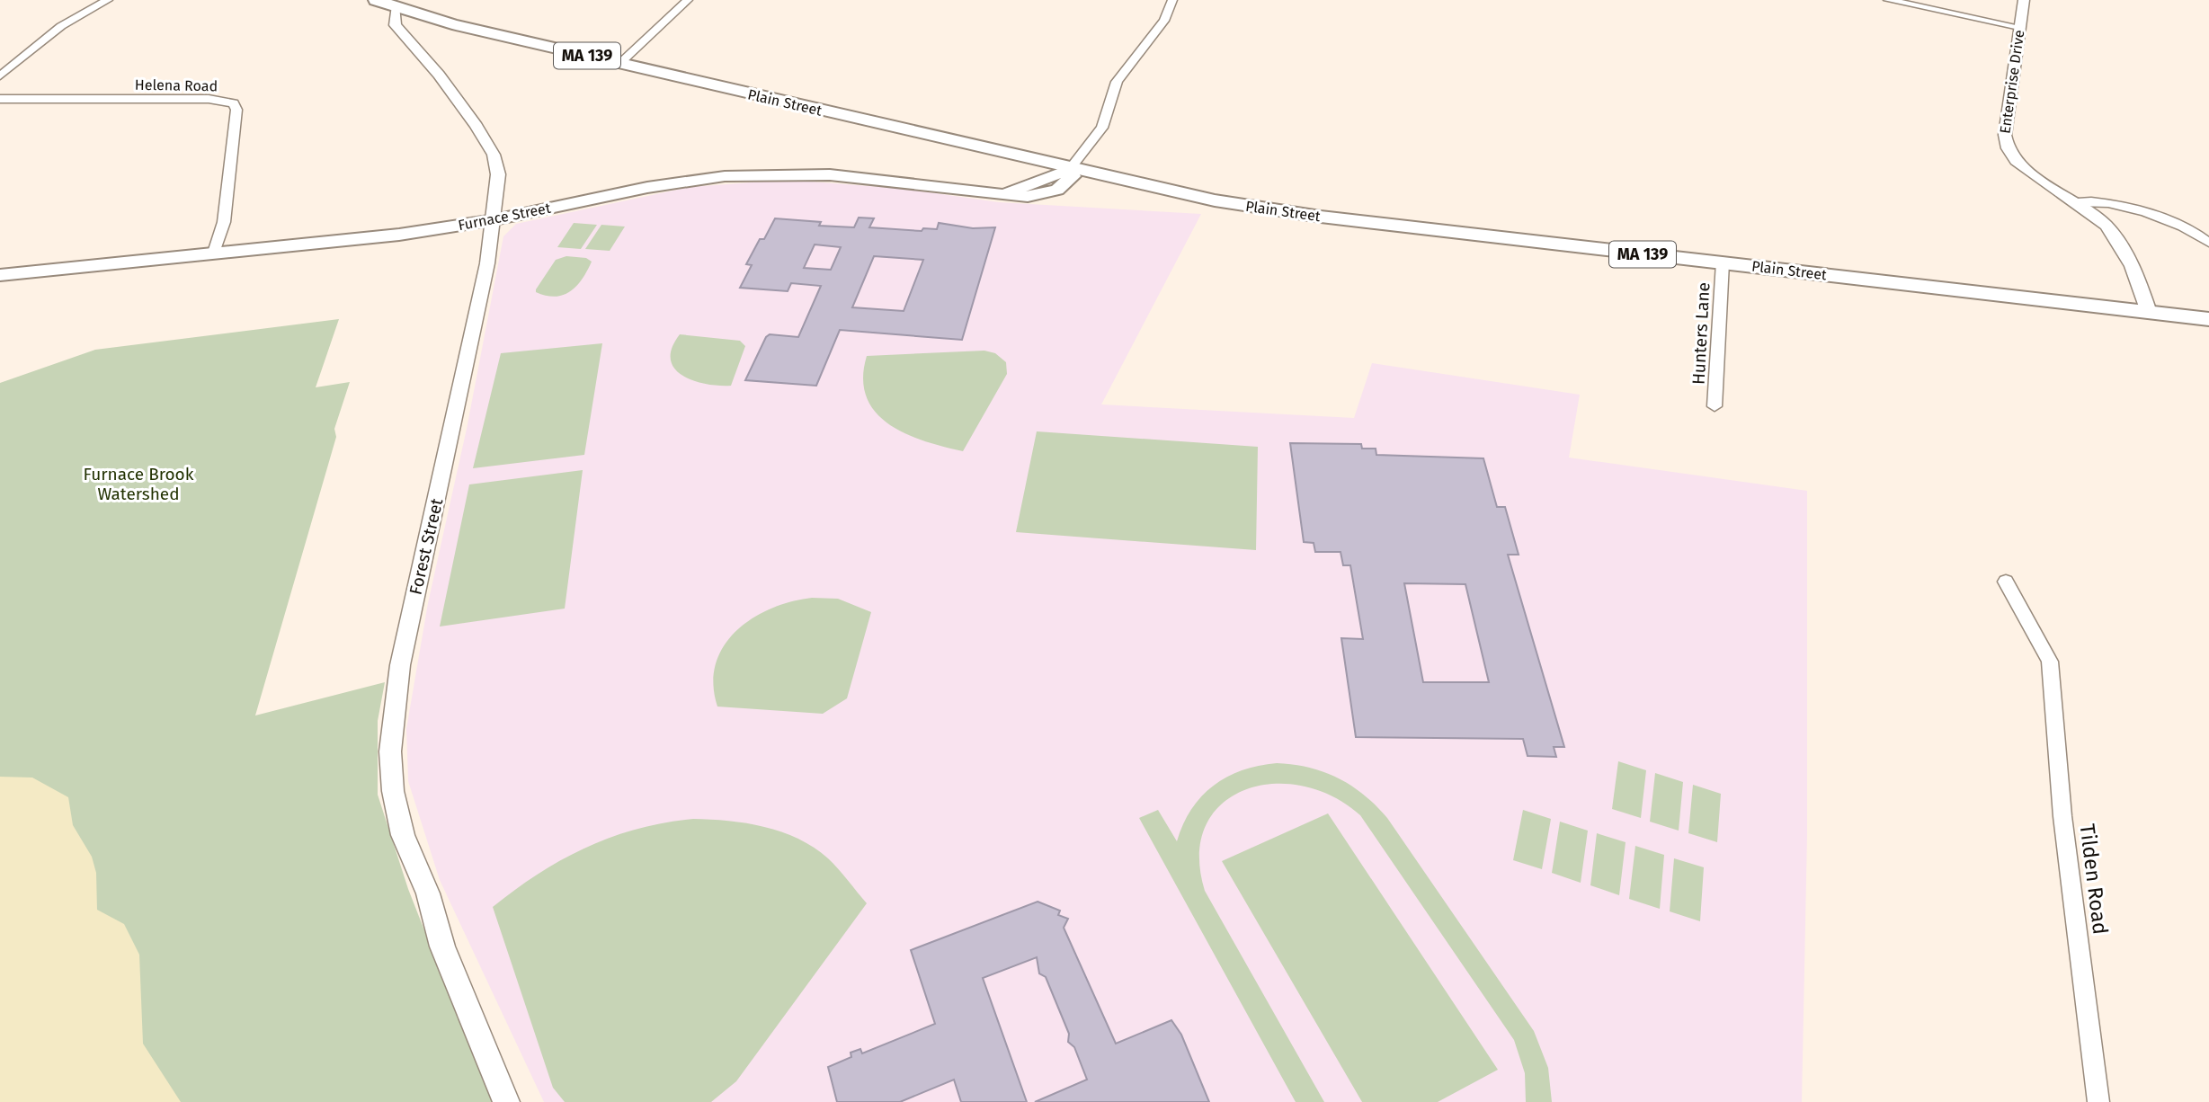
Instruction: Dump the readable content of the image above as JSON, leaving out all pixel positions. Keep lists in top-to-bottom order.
{
  "streets": {
    "main road": ["MA 139", "Plain Street", "Furnace Street"],
    "street": [
      "Enterprise Drive",
      "Helena Road",
      "Hunters Lane",
      "Forest Street",
      "Tilden Road"
    ]
  },
  "crossings": [
    ["Enterprise Drive", "Plain Street"],
    ["Helena Road", "Furnace Street"],
    ["Plain Street", "Furnace Street"],
    ["Plain Street", "Hunters Lane"],
    ["Plain Street", "Forest Street"],
    ["Furnace Street", "Forest Street"]
  ],
  "parks": ["Furnace Brook Watershed"]
}
